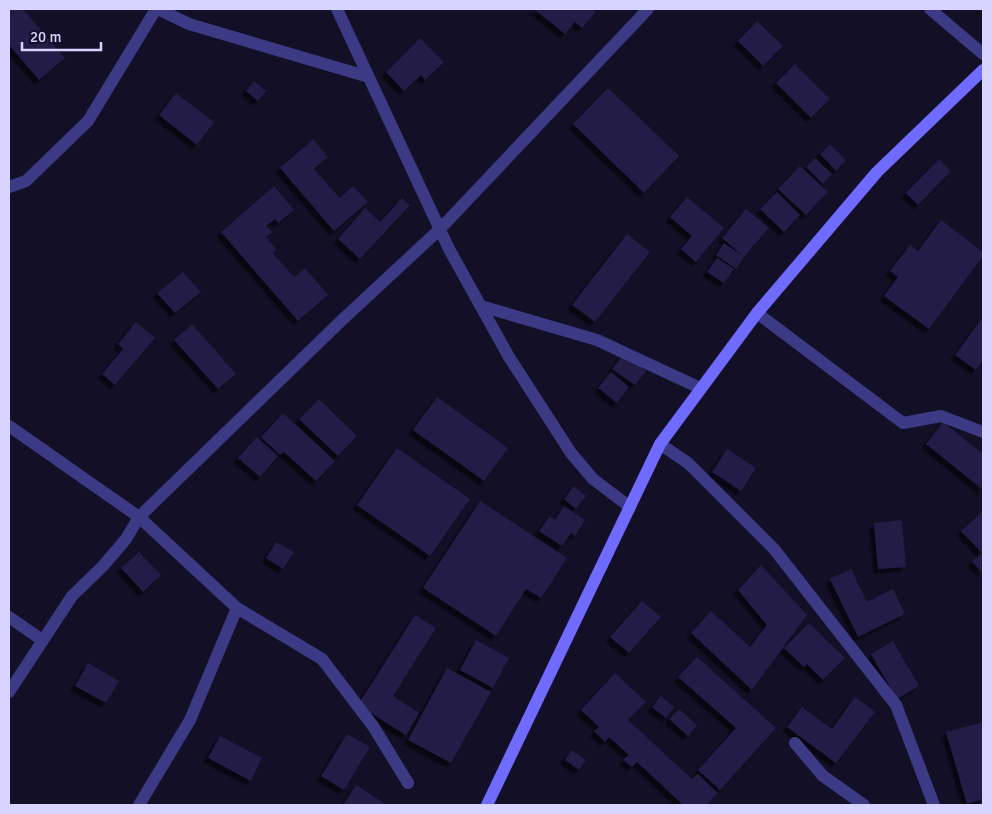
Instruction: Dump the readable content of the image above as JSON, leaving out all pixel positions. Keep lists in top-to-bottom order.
{
  "scale_bar": "20 m"
}
